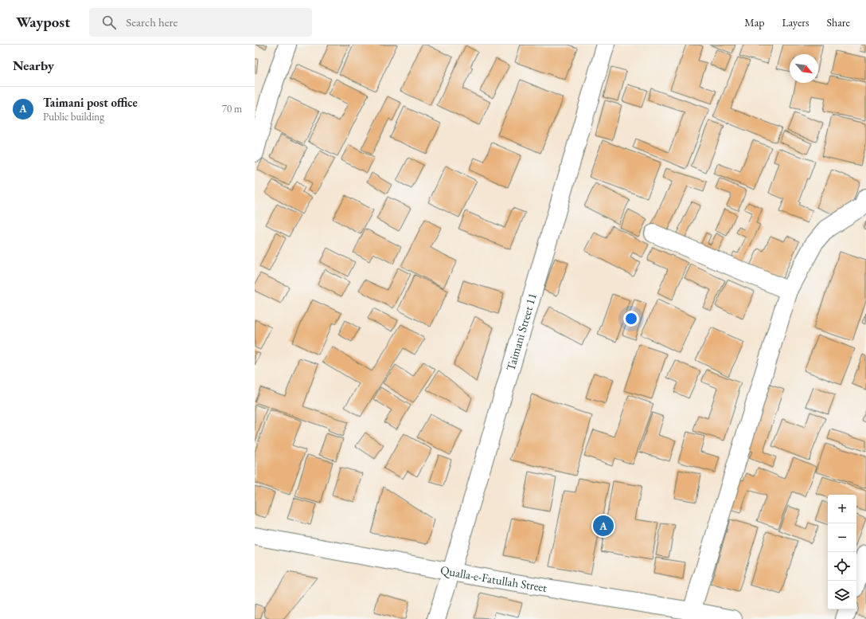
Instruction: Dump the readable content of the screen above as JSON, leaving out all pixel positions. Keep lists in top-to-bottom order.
{
  "streets": {
    "street": ["Taimani Street 11", "Qualla-e-Fatullah Street"]
  },
  "crossings": [
    ["Taimani Street 11", "Qualla-e-Fatullah Street"]
  ],
  "north": "bottom right",
  "page": {
    "header": "Waypost",
    "search": "Search here",
    "nav": ["Map", "Layers", "Share"],
    "heading": "Nearby",
    "list": [
      {
        "mark": "A",
        "name": "Taimani post office",
        "note": "Public building",
        "value": "70 m"
      }
    ],
    "map_buttons": ["+", "−"],
    "pins": "A"
  }
}
